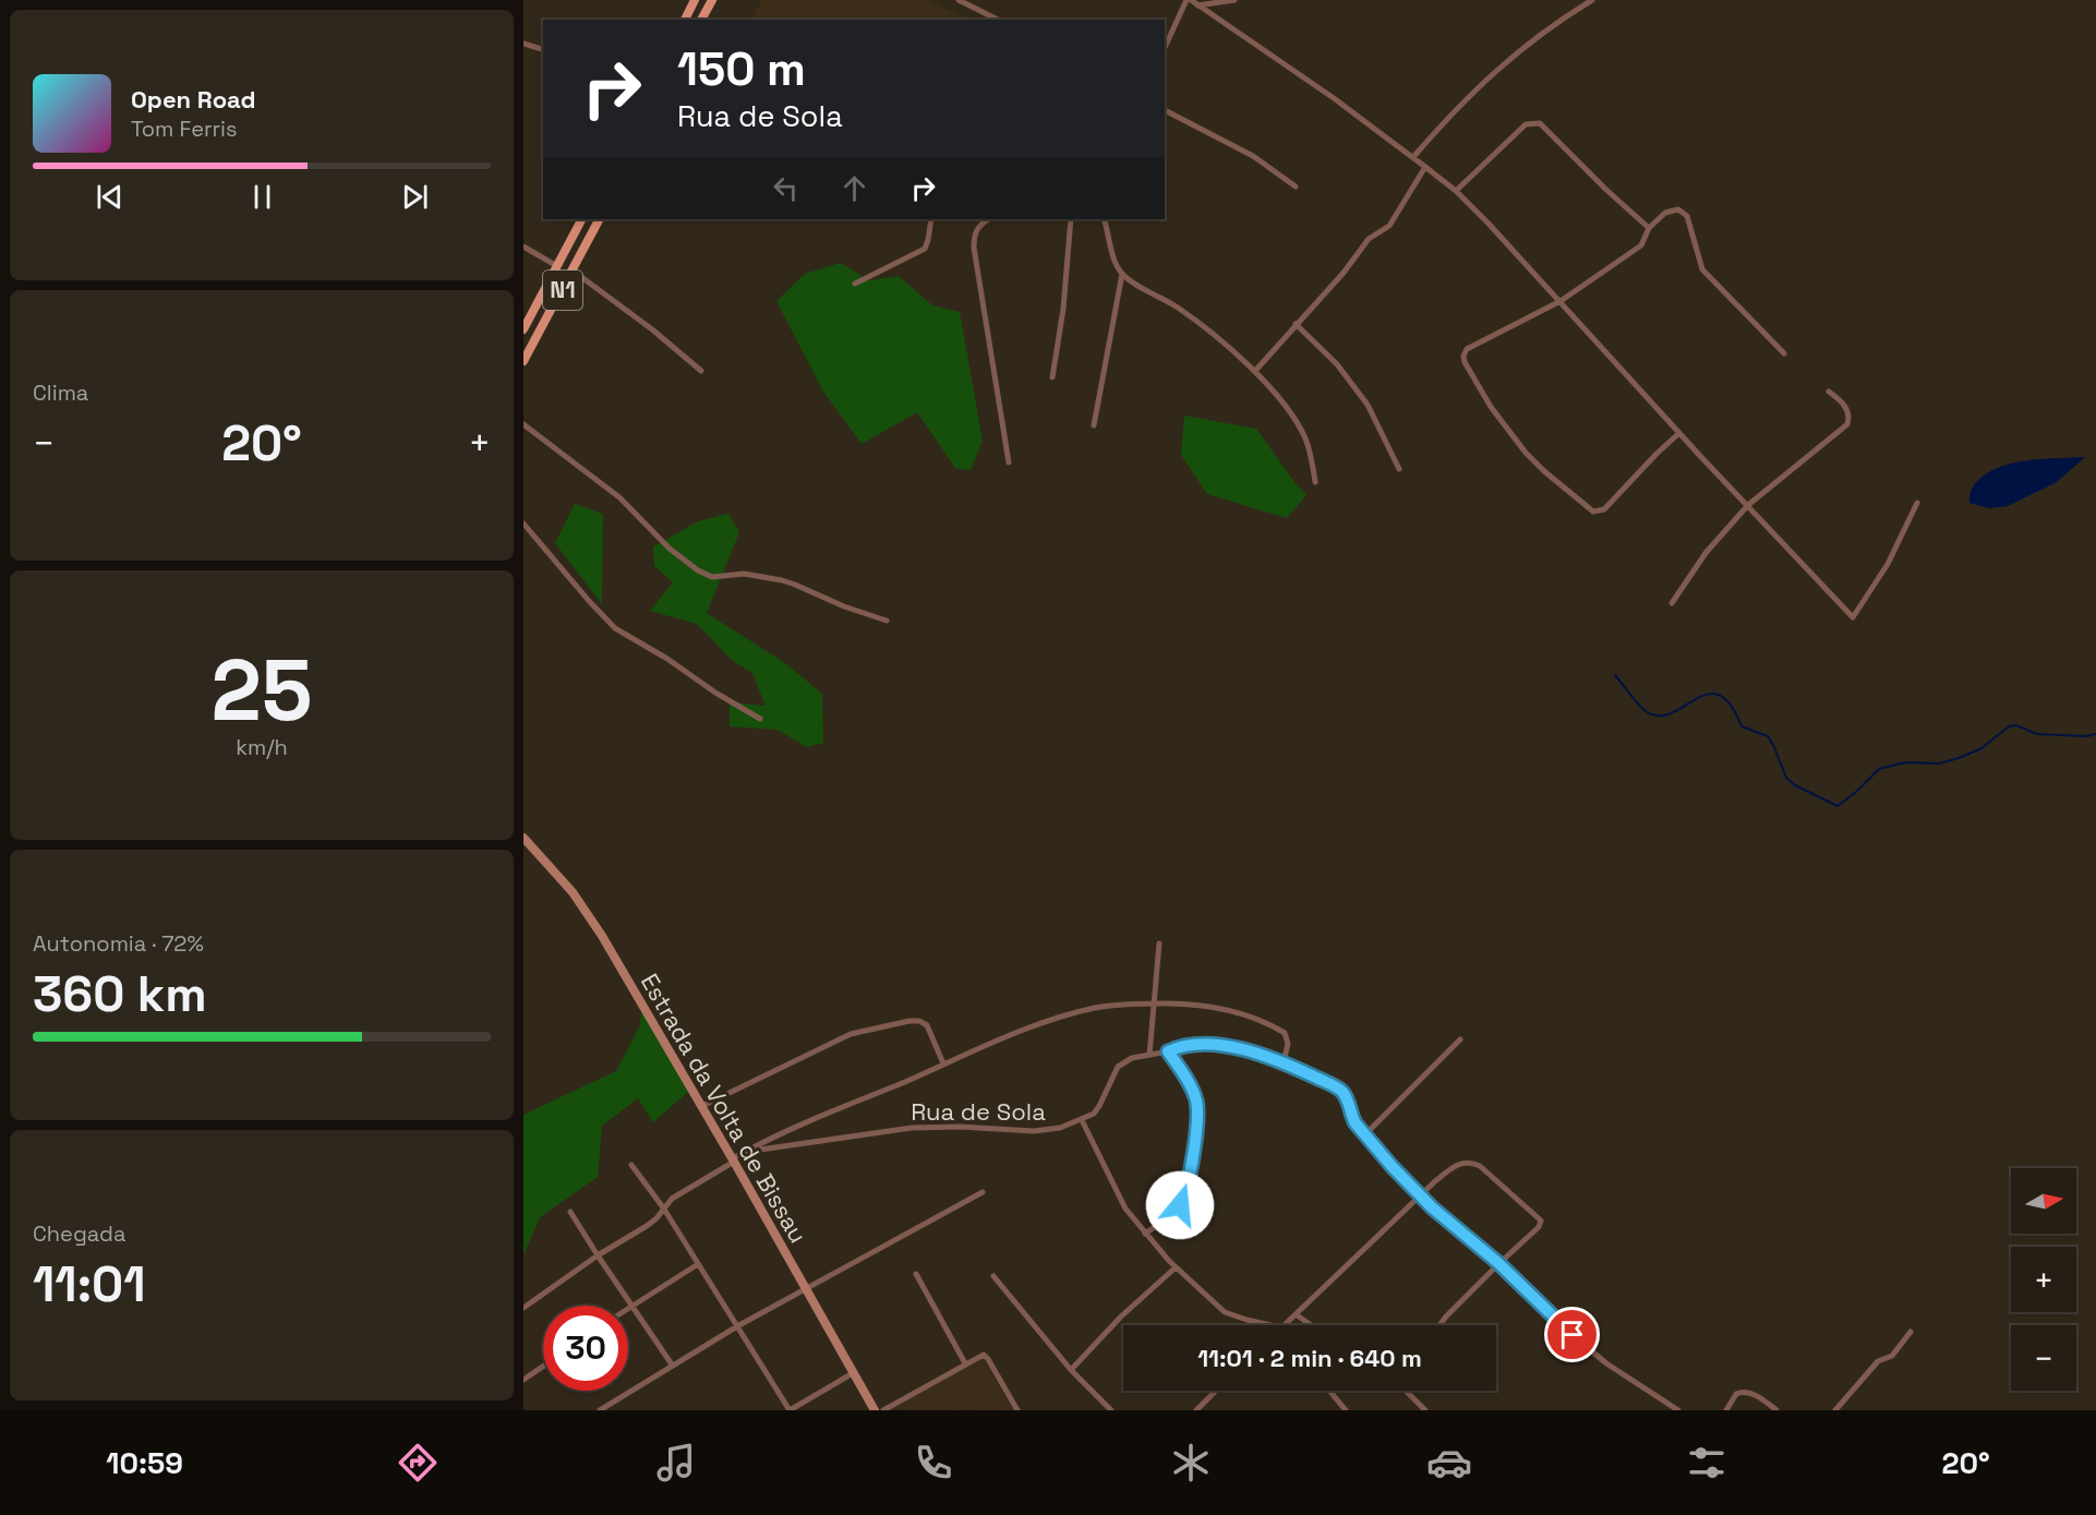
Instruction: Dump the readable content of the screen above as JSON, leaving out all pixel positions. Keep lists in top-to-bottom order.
{
  "streets": {
    "main road": ["N1", "Estrada da Volta de Bissau"],
    "street": ["Rua de Sola"]
  },
  "crossings": [
    ["Estrada da Volta de Bissau", "Rua de Sola"]
  ],
  "north": "right",
  "page": {
    "turn": ["150 m", "Rua de Sola"],
    "song": ["Open Road", "Tom Ferris"],
    "tile": [
      "Clima",
      ["25", "km/h"],
      ["Autonomia · 72%", "360 km"],
      ["Chegada", "11:01"]
    ],
    "heat": ["−", "20°", "+"],
    "map_buttons": ["+", "−"],
    "limit": "30",
    "trip": "11:01 · 2 min · 640 m",
    "tabs": ["10:59", "20°"]
  }
}
